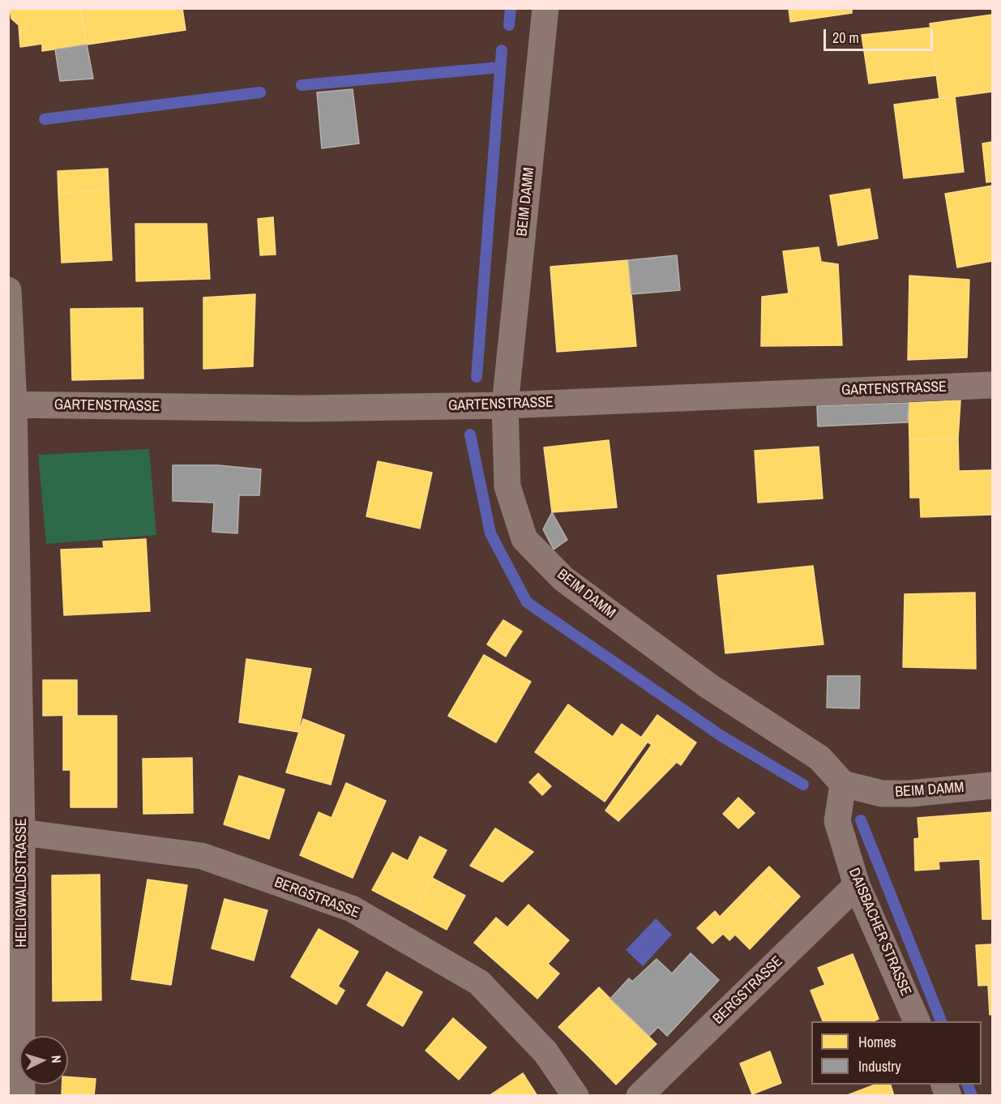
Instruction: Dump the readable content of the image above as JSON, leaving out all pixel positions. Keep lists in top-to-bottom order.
{
  "streets": {
    "street": [
      "BEIM DAMM",
      "GARTENSTRASSE",
      "HEILIGWALDSTRASSE",
      "BERGSTRASSE",
      "DAISBACHER STRASSE"
    ]
  },
  "crossings": [
    ["BEIM DAMM", "GARTENSTRASSE"],
    ["BEIM DAMM", "DAISBACHER STRASSE"],
    ["GARTENSTRASSE", "HEILIGWALDSTRASSE"],
    ["HEILIGWALDSTRASSE", "BERGSTRASSE"],
    ["BERGSTRASSE", "DAISBACHER STRASSE"]
  ],
  "legend": ["Homes", "Industry"],
  "scale_bar": "20 m",
  "north": "right"
}
